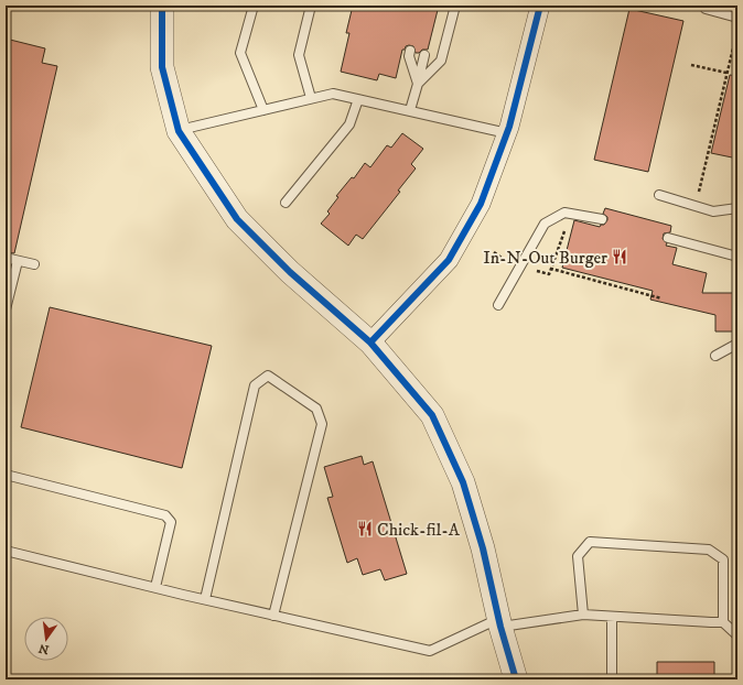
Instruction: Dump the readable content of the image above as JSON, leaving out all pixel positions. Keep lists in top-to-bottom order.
{
  "places": {
    "restaurant": ["In-N-Out Burger", "Chick-fil-A"]
  },
  "north": "bottom"
}
